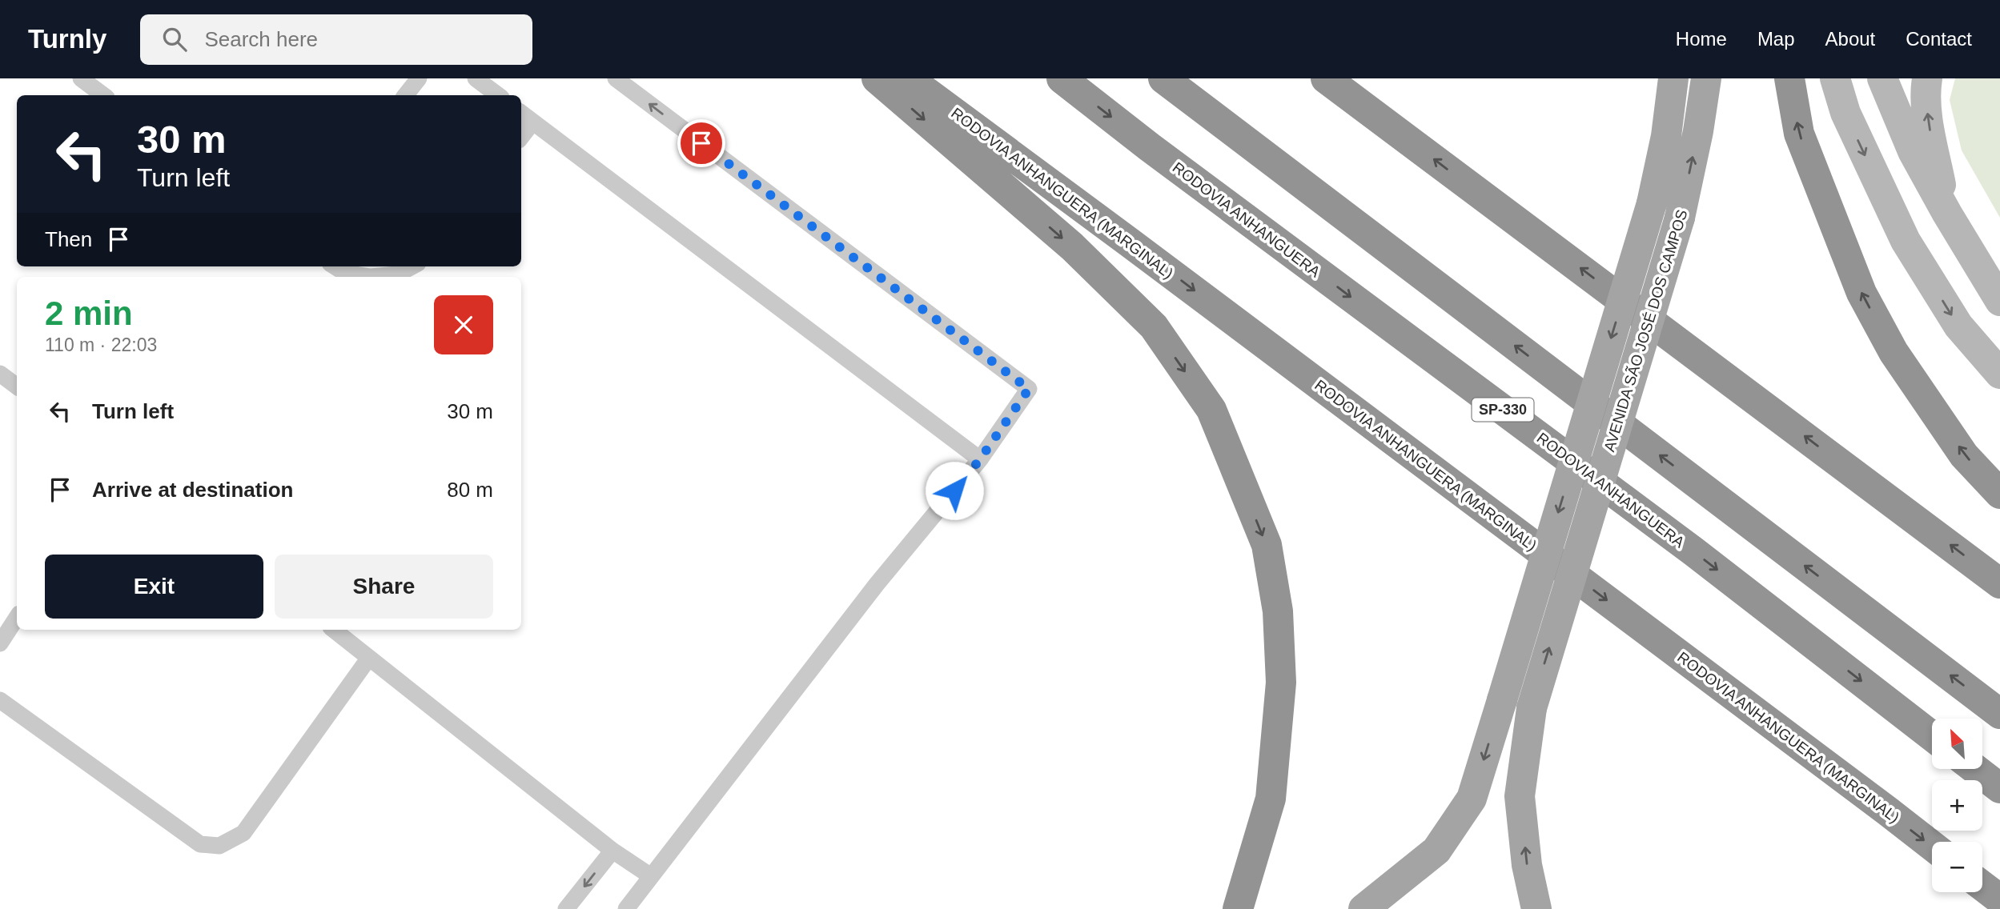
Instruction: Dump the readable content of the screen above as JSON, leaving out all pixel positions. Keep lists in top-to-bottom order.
{
  "streets": {
    "highway": ["RODOVIA ANHANGUERA (MARGINAL)", "RODOVIA ANHANGUERA", "SP-330"],
    "main road": ["AVENIDA SÃO JOSÉ DOS CAMPOS"]
  },
  "north": "top left",
  "page": {
    "header": "Turnly",
    "search": "Search here",
    "nav": [
      "Home",
      "Map",
      "About",
      "Contact"
    ],
    "turn": ["30 m", "Turn left"],
    "then": "Then",
    "heading": ["2 min", "110 m · 22:03"],
    "list": [
      {
        "name": "Turn left",
        "value": "30 m"
      },
      {
        "name": "Arrive at destination",
        "value": "80 m"
      }
    ],
    "buttons": ["Exit", "Share"],
    "map_buttons": ["+", "−"]
  }
}
